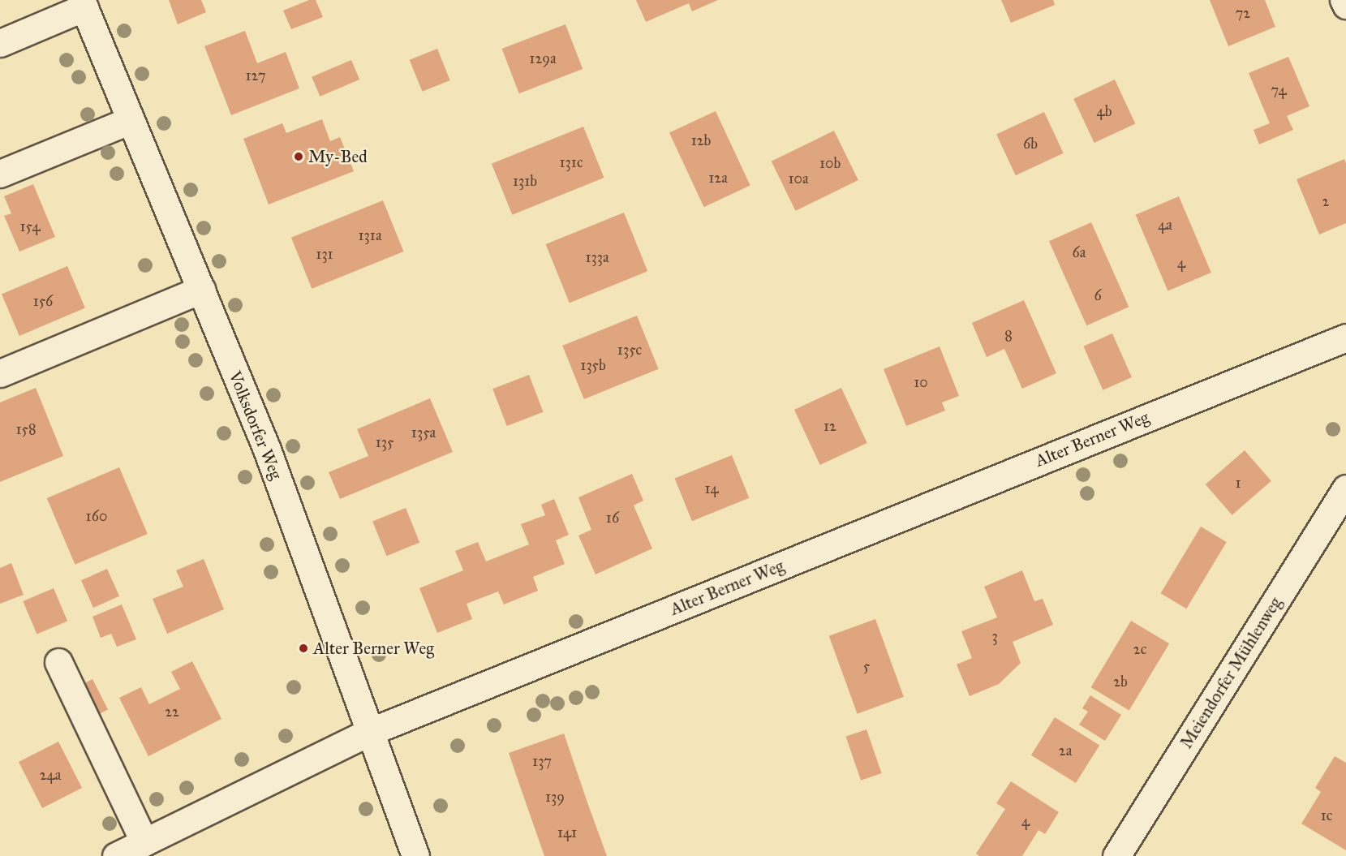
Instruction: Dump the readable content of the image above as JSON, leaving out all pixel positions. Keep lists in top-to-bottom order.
{
  "streets": {
    "street": ["Volksdorfer Weg", "Alter Berner Weg", "Meiendorfer Mühlenweg"]
  },
  "crossings": [
    ["Volksdorfer Weg", "Alter Berner Weg"]
  ],
  "places": ["My-Bed", "Alter Berner Weg"],
  "house_numbers": [
    "72",
    "129a",
    "127",
    "74",
    "4b",
    "12b",
    "6b",
    "131c",
    "10b",
    "12a",
    "10a",
    "131b",
    "2",
    "4a",
    "154",
    "131a",
    "6a",
    "131",
    "133a",
    "4",
    "6",
    "156",
    "8",
    "135c",
    "135b",
    "10",
    "12",
    "158",
    "135a",
    "135",
    "1",
    "14",
    "160",
    "16",
    "3",
    "2c",
    "5",
    "2b",
    "22",
    "2a",
    "137",
    "24a",
    "139",
    "1c",
    "4",
    "141"
  ]
}
